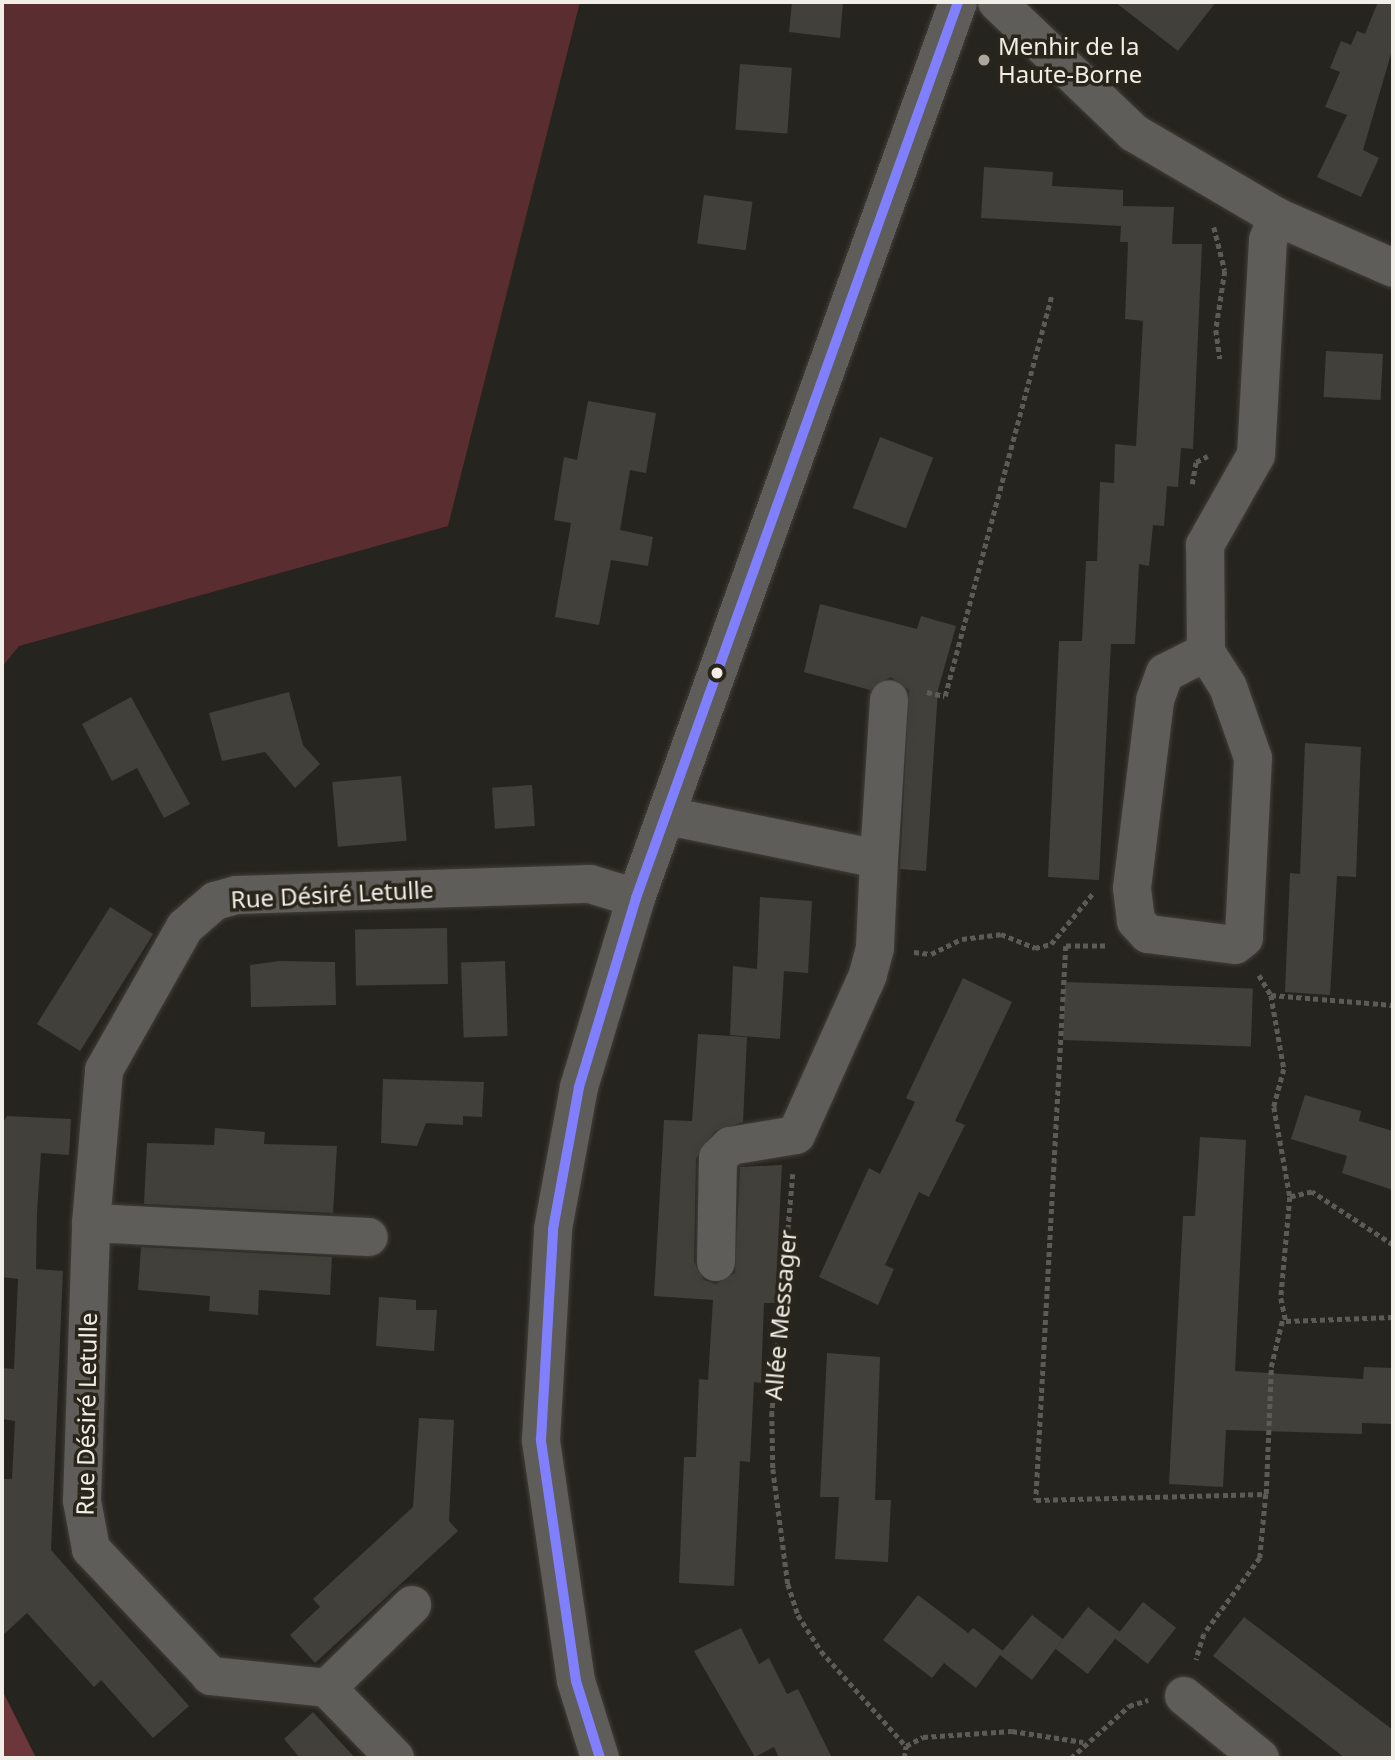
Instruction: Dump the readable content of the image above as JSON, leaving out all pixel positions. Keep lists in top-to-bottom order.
{
  "streets": {
    "street": ["Rue Désiré Letulle"],
    "path": ["Allée Messager"]
  },
  "places": ["Menhir de la Haute-Borne"]
}
